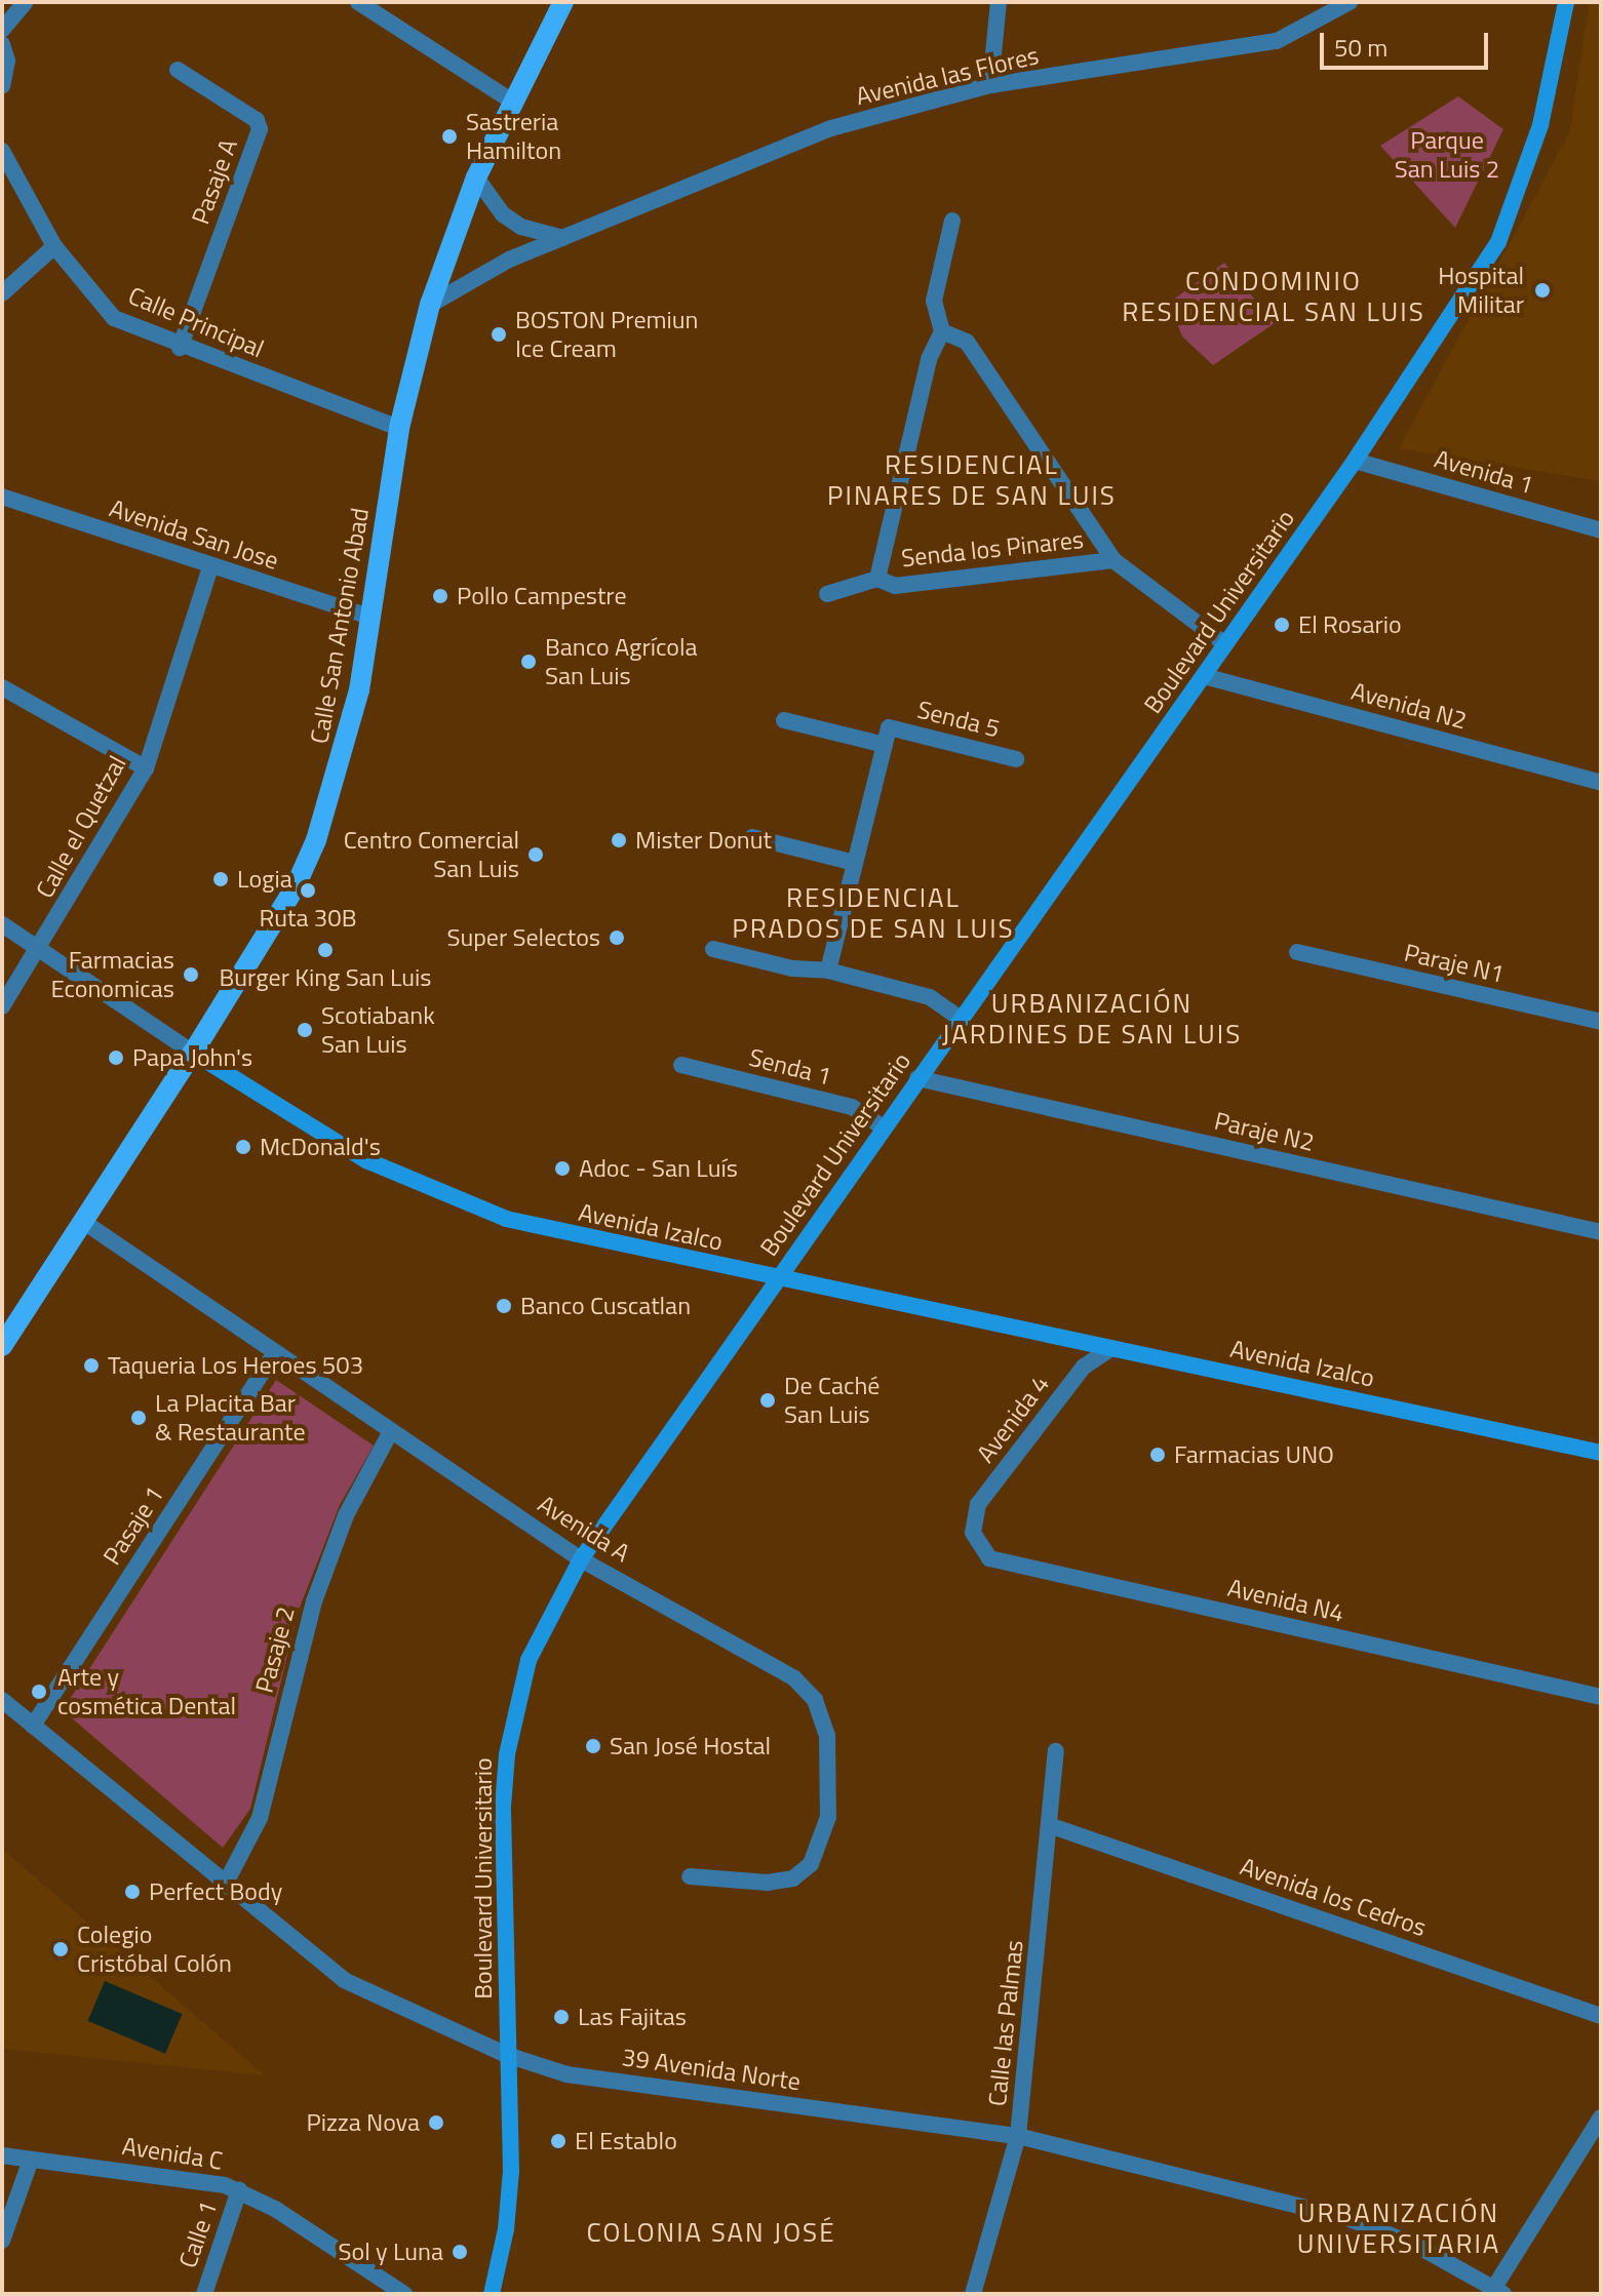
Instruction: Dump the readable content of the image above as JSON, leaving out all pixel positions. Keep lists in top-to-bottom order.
{
  "streets": {
    "main road": ["Calle San Antonio Abad"],
    "street": [
      "Avenida las Flores",
      "Pasaje A",
      "Calle Principal",
      "Avenida 1",
      "Avenida San Jose",
      "Senda los Pinares",
      "Boulevard Universitario",
      "Avenida N2",
      "Senda 5",
      "Calle el Quetzal",
      "Paraje N1",
      "Senda 1",
      "Paraje N2",
      "Avenida Izalco",
      "Avenida 4",
      "Pasaje 1",
      "Avenida A",
      "Avenida N4",
      "Pasaje 2",
      "Avenida los Cedros",
      "Calle las Palmas",
      "39 Avenida Norte",
      "Avenida C",
      "Calle 1"
    ]
  },
  "crossings": [
    ["Avenida las Flores", "Calle San Antonio Abad"],
    ["Pasaje A", "Calle Principal"],
    ["Calle Principal", "Calle San Antonio Abad"],
    ["Avenida 1", "Boulevard Universitario"],
    ["Avenida San Jose", "Calle San Antonio Abad"],
    ["Avenida San Jose", "Calle el Quetzal"],
    ["Senda los Pinares", "Boulevard Universitario"],
    ["Boulevard Universitario", "Avenida N2"],
    ["Boulevard Universitario", "Senda 1"],
    ["Boulevard Universitario", "Paraje N2"],
    ["Boulevard Universitario", "Avenida Izalco"],
    ["Boulevard Universitario", "Avenida A"],
    ["Boulevard Universitario", "39 Avenida Norte"],
    ["Calle San Antonio Abad", "Avenida Izalco"],
    ["Calle San Antonio Abad", "Avenida A"],
    ["Calle el Quetzal", "Avenida Izalco"],
    ["Avenida Izalco", "Avenida 4"],
    ["Avenida 4", "Avenida N4"],
    ["Pasaje 1", "Avenida A"],
    ["Pasaje 1", "39 Avenida Norte"],
    ["Avenida A", "Pasaje 2"],
    ["Pasaje 2", "39 Avenida Norte"],
    ["Avenida los Cedros", "Calle las Palmas"],
    ["Calle las Palmas", "39 Avenida Norte"],
    ["Avenida C", "Calle 1"]
  ],
  "districts": [
    "CONDOMINIO RESIDENCIAL SAN LUIS",
    "RESIDENCIAL PINARES DE SAN LUIS",
    "RESIDENCIAL PRADOS DE SAN LUIS",
    "URBANIZACIÓN JARDINES DE SAN LUIS",
    "URBANIZACIÓN UNIVERSITARIA",
    "COLONIA SAN JOSÉ"
  ],
  "parks": ["Parque San Luis 2"],
  "places": [
    "Sastreria Hamilton",
    "Hospital Militar",
    "BOSTON Premiun Ice Cream",
    "Pollo Campestre",
    "El Rosario",
    "Banco Agrícola San Luis",
    "Mister Donut",
    "Centro Comercial San Luis",
    "Logia",
    "Ruta 30B",
    "Super Selectos",
    "Burger King San Luis",
    "Farmacias Economicas",
    "Scotiabank San Luis",
    "Papa John's",
    "McDonald's",
    "Adoc - San Luís",
    "Banco Cuscatlan",
    "Taqueria Los Heroes 503",
    "De Caché San Luis",
    "La Placita Bar & Restaurante",
    "Farmacias UNO",
    "Arte y cosmética Dental",
    "San José Hostal",
    "Perfect Body",
    "Colegio Cristóbal Colón",
    "Las Fajitas",
    "Pizza Nova",
    "El Establo",
    "Sol y Luna"
  ],
  "scale_bar": "50 m"
}
